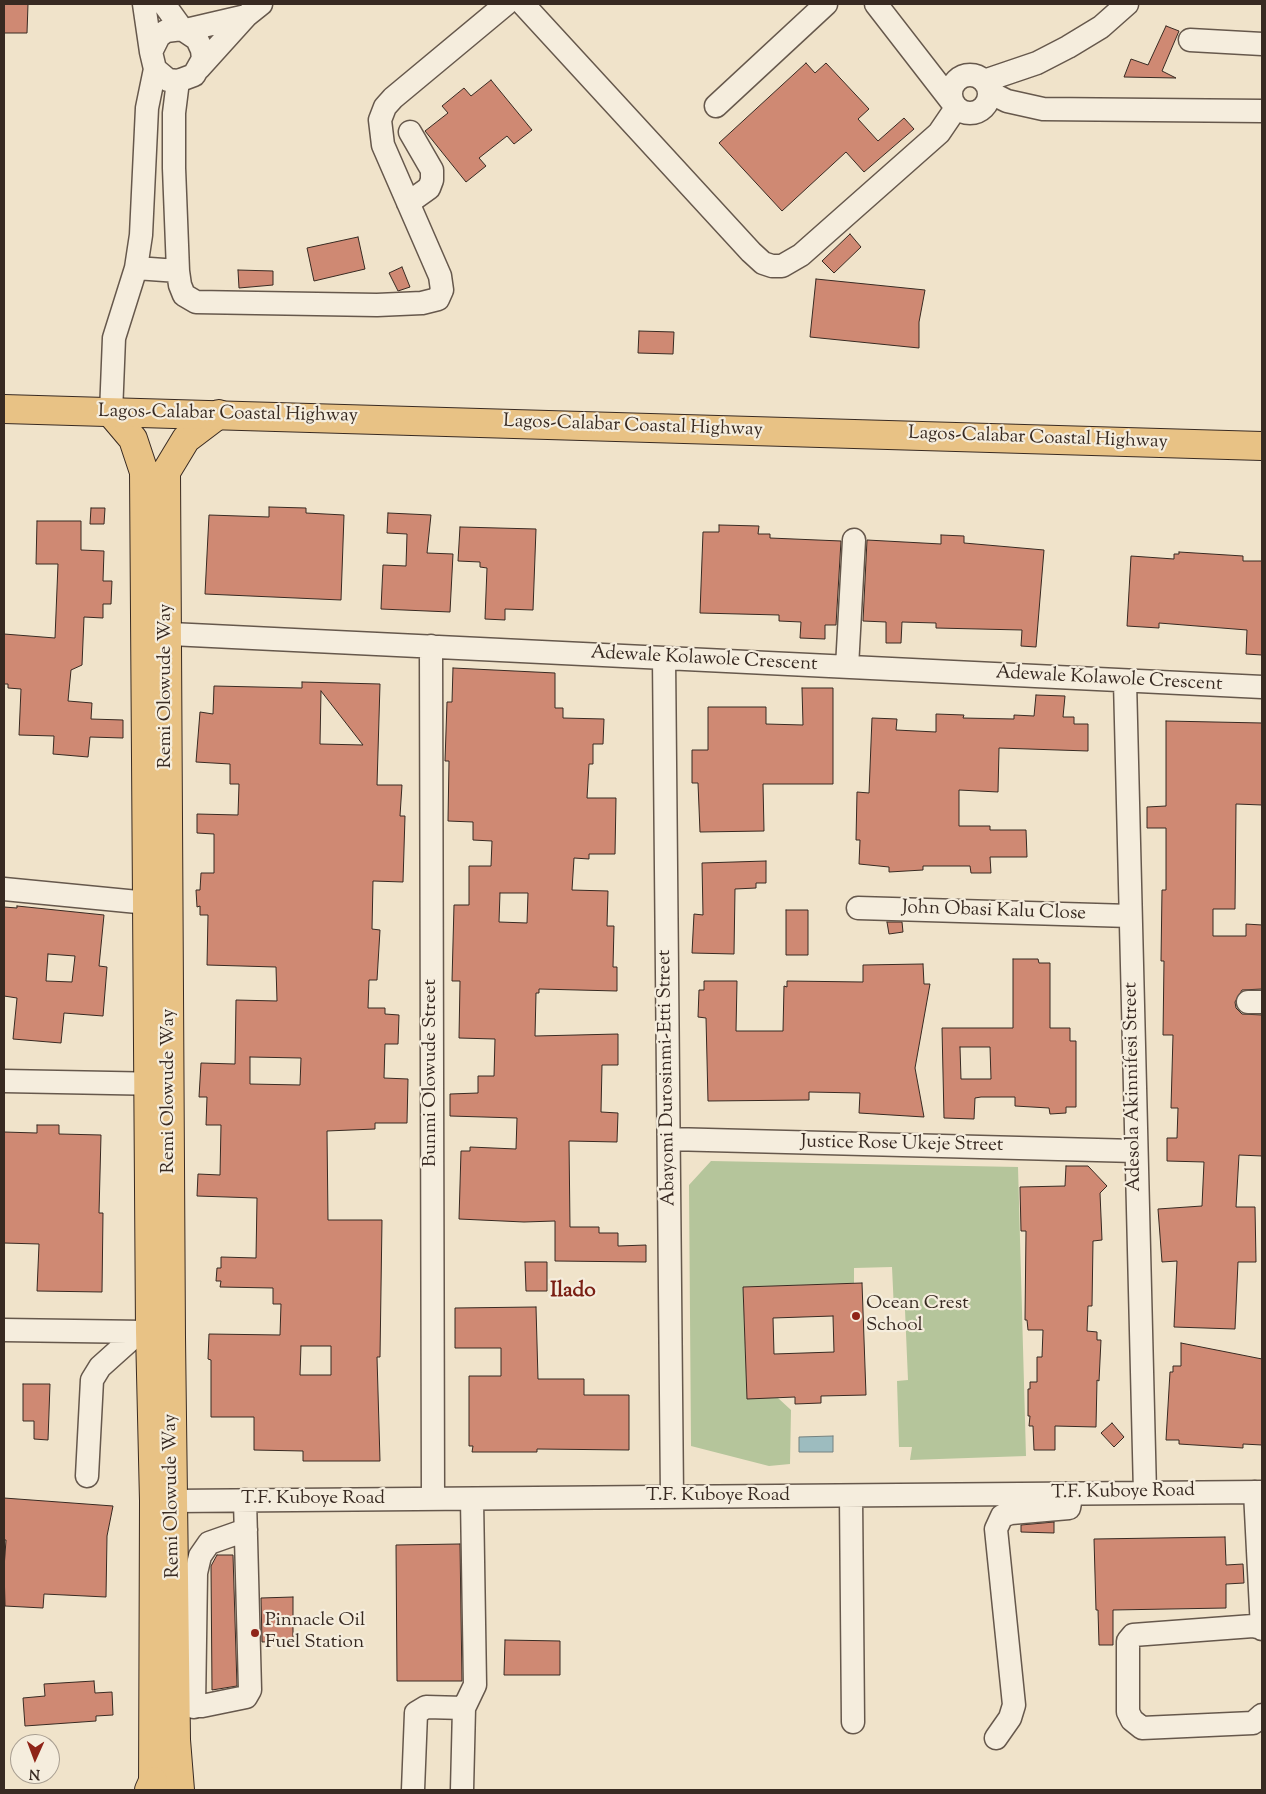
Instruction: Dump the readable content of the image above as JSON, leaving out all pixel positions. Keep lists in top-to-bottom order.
{
  "streets": {
    "main road": ["Lagos-Calabar Coastal Highway", "Remi Olowude Way"],
    "street": [
      "Adewale Kolawole Crescent",
      "John Obasi Kalu Close",
      "Bunmi Olowude Street",
      "Abayomi Durosinmi-Etti Street",
      "Adesola Akinnifesi Street",
      "Justice Rose Ukeje Street",
      "T.F. Kuboye Road"
    ]
  },
  "crossings": [
    ["Lagos-Calabar Coastal Highway", "Remi Olowude Way"],
    ["Adewale Kolawole Crescent", "Remi Olowude Way"],
    ["Adewale Kolawole Crescent", "Bunmi Olowude Street"],
    ["Adewale Kolawole Crescent", "Abayomi Durosinmi-Etti Street"],
    ["Adewale Kolawole Crescent", "Adesola Akinnifesi Street"],
    ["Remi Olowude Way", "T.F. Kuboye Road"],
    ["John Obasi Kalu Close", "Adesola Akinnifesi Street"],
    ["Bunmi Olowude Street", "T.F. Kuboye Road"],
    ["Abayomi Durosinmi-Etti Street", "Justice Rose Ukeje Street"],
    ["Abayomi Durosinmi-Etti Street", "T.F. Kuboye Road"],
    ["Adesola Akinnifesi Street", "Justice Rose Ukeje Street"],
    ["Adesola Akinnifesi Street", "T.F. Kuboye Road"]
  ],
  "districts": ["Ilado"],
  "places": ["Ocean Crest School", "Pinnacle Oil Fuel Station"],
  "north": "bottom"
}
